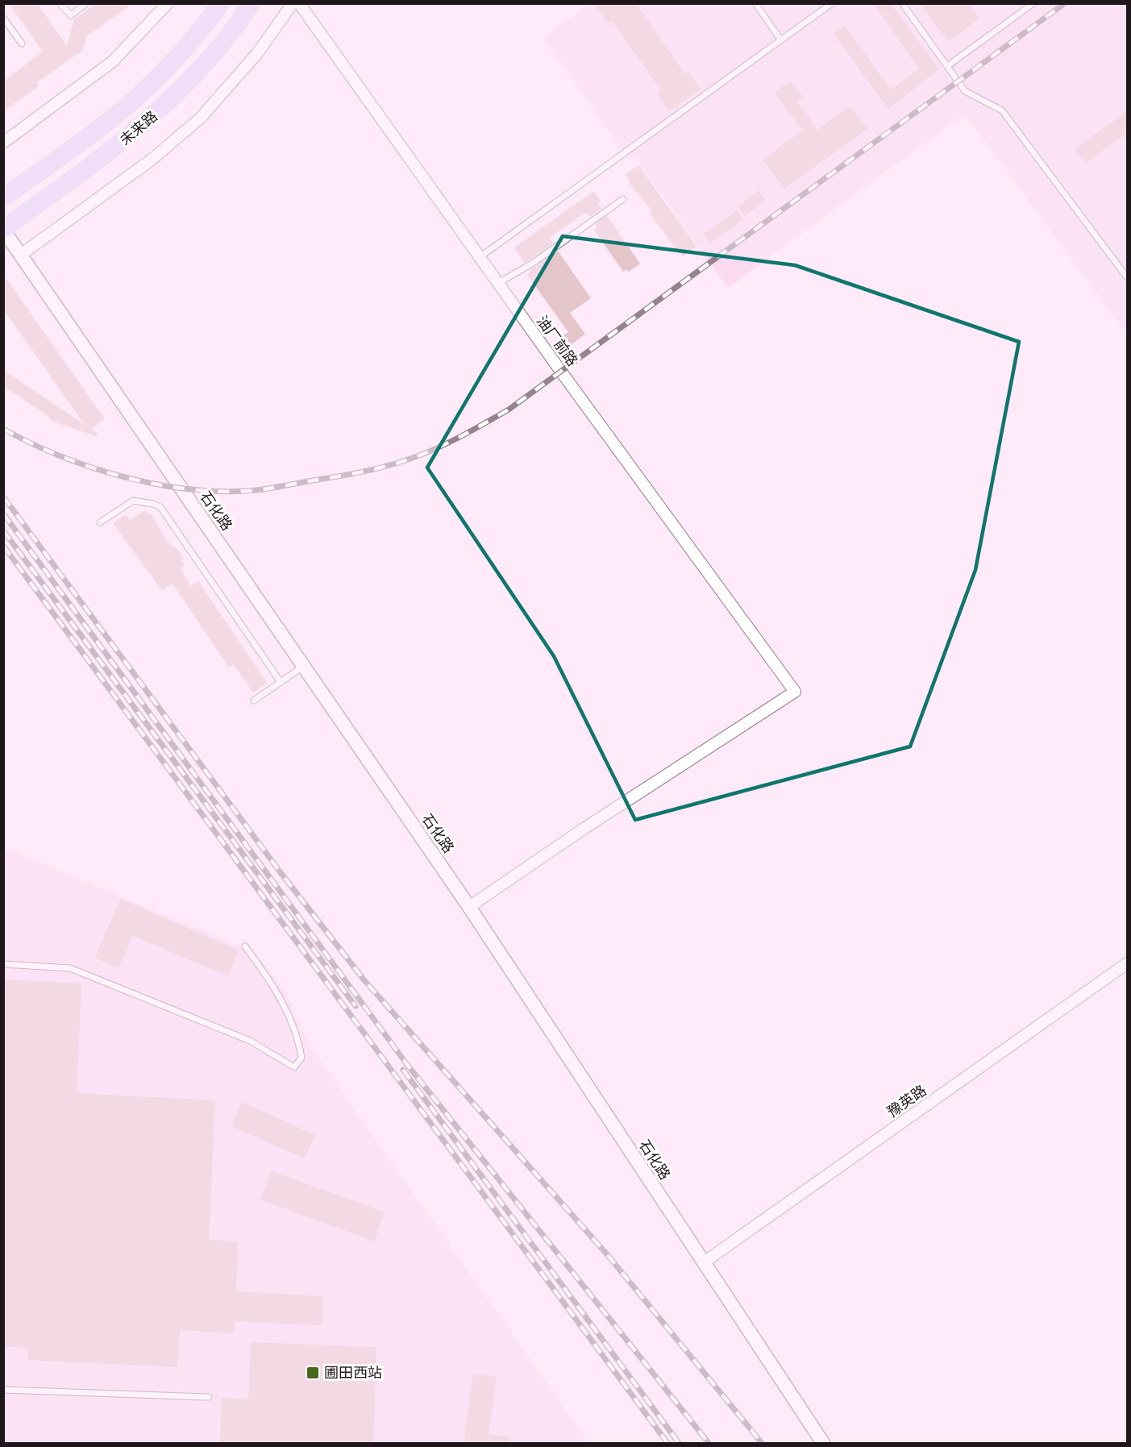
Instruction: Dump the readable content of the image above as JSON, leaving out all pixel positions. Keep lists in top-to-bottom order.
{
  "streets": {
    "main road": ["未来路"],
    "street": ["油厂前路", "石化路", "豫英路"]
  },
  "crossings": [
    ["未来路", "石化路"],
    ["油厂前路", "石化路"],
    ["石化路", "豫英路"]
  ],
  "places": {
    "transit": ["圃田西站"]
  }
}
